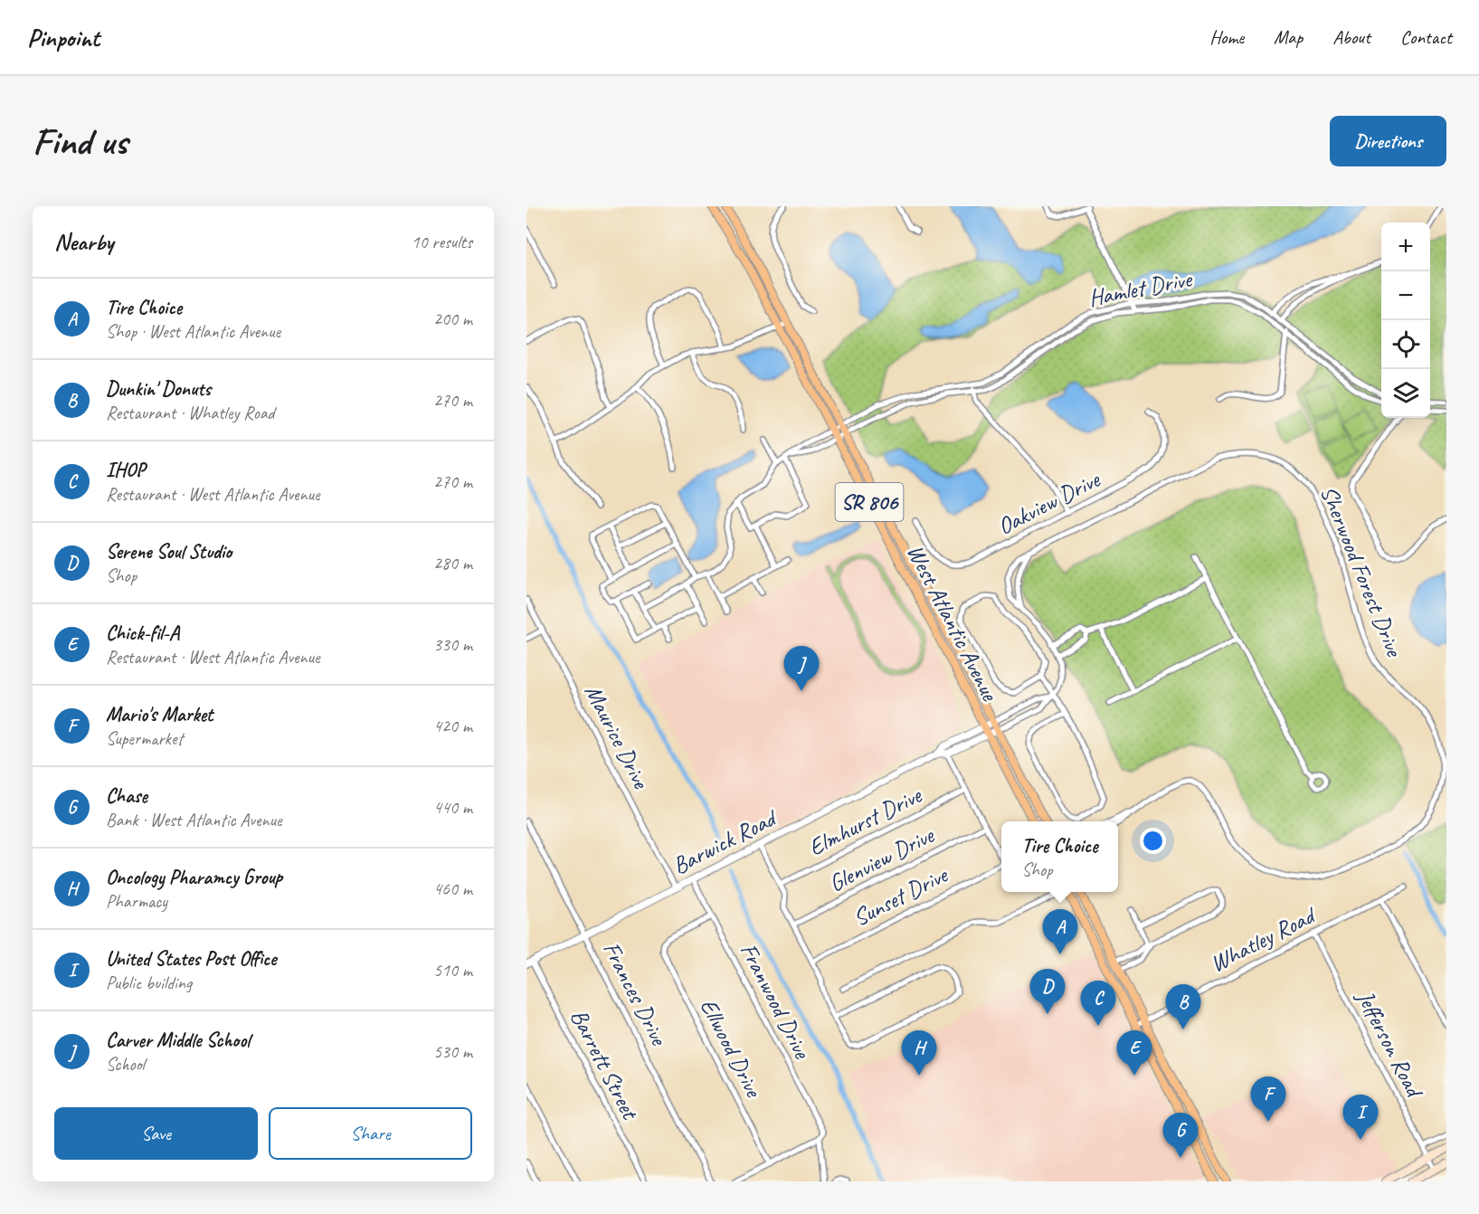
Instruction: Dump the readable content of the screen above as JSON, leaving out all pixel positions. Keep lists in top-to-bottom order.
{
  "streets": {
    "main road": ["SR 806", "West Atlantic Avenue"],
    "street": [
      "Hamlet Drive",
      "Oakview Drive",
      "Sherwood Forest Drive",
      "Maurice Drive",
      "Elmhurst Drive",
      "Barwick Road",
      "Glenview Drive",
      "Sunset Drive",
      "Whatley Road",
      "Frances Drive",
      "Franwood Drive",
      "Jefferson Road",
      "Ellwood Drive",
      "Barrett Street"
    ]
  },
  "crossings": [
    ["Hamlet Drive", "West Atlantic Avenue"],
    ["West Atlantic Avenue", "Barwick Road"],
    ["Maurice Drive", "Barwick Road"],
    ["Barwick Road", "Frances Drive"],
    ["Barwick Road", "Franwood Drive"],
    ["Barwick Road", "Barrett Street"],
    ["Glenview Drive", "Sunset Drive"],
    ["Whatley Road", "Jefferson Road"],
    ["Franwood Drive", "Ellwood Drive"]
  ],
  "page": {
    "header": "Pinpoint",
    "nav": [
      "Home",
      "Map",
      "About",
      "Contact"
    ],
    "buttons": [
      "Directions",
      ["Save", "Share"]
    ],
    "title": "Find us",
    "heading": ["Nearby", "10 results"],
    "map_buttons": ["+", "−"],
    "list": [
      {
        "mark": "A",
        "name": "Tire Choice",
        "note": "Shop · West Atlantic Avenue",
        "value": "200 m"
      },
      {
        "mark": "B",
        "name": "Dunkin' Donuts",
        "note": "Restaurant · Whatley Road",
        "value": "270 m"
      },
      {
        "mark": "C",
        "name": "IHOP",
        "note": "Restaurant · West Atlantic Avenue",
        "value": "270 m"
      },
      {
        "mark": "D",
        "name": "Serene Soul Studio",
        "note": "Shop",
        "value": "280 m"
      },
      {
        "mark": "E",
        "name": "Chick-fil-A",
        "note": "Restaurant · West Atlantic Avenue",
        "value": "330 m"
      },
      {
        "mark": "F",
        "name": "Mario's Market",
        "note": "Supermarket",
        "value": "420 m"
      },
      {
        "mark": "G",
        "name": "Chase",
        "note": "Bank · West Atlantic Avenue",
        "value": "440 m"
      },
      {
        "mark": "H",
        "name": "Oncology Pharamcy Group",
        "note": "Pharmacy",
        "value": "460 m"
      },
      {
        "mark": "I",
        "name": "United States Post Office",
        "note": "Public building",
        "value": "510 m"
      },
      {
        "mark": "J",
        "name": "Carver Middle School",
        "note": "School",
        "value": "530 m"
      }
    ],
    "pins": [
      "J",
      "A",
      "D",
      "C",
      "B",
      "E",
      "H",
      "F",
      "I",
      "G"
    ],
    "popup": ["Tire Choice", "Shop"]
  }
}
